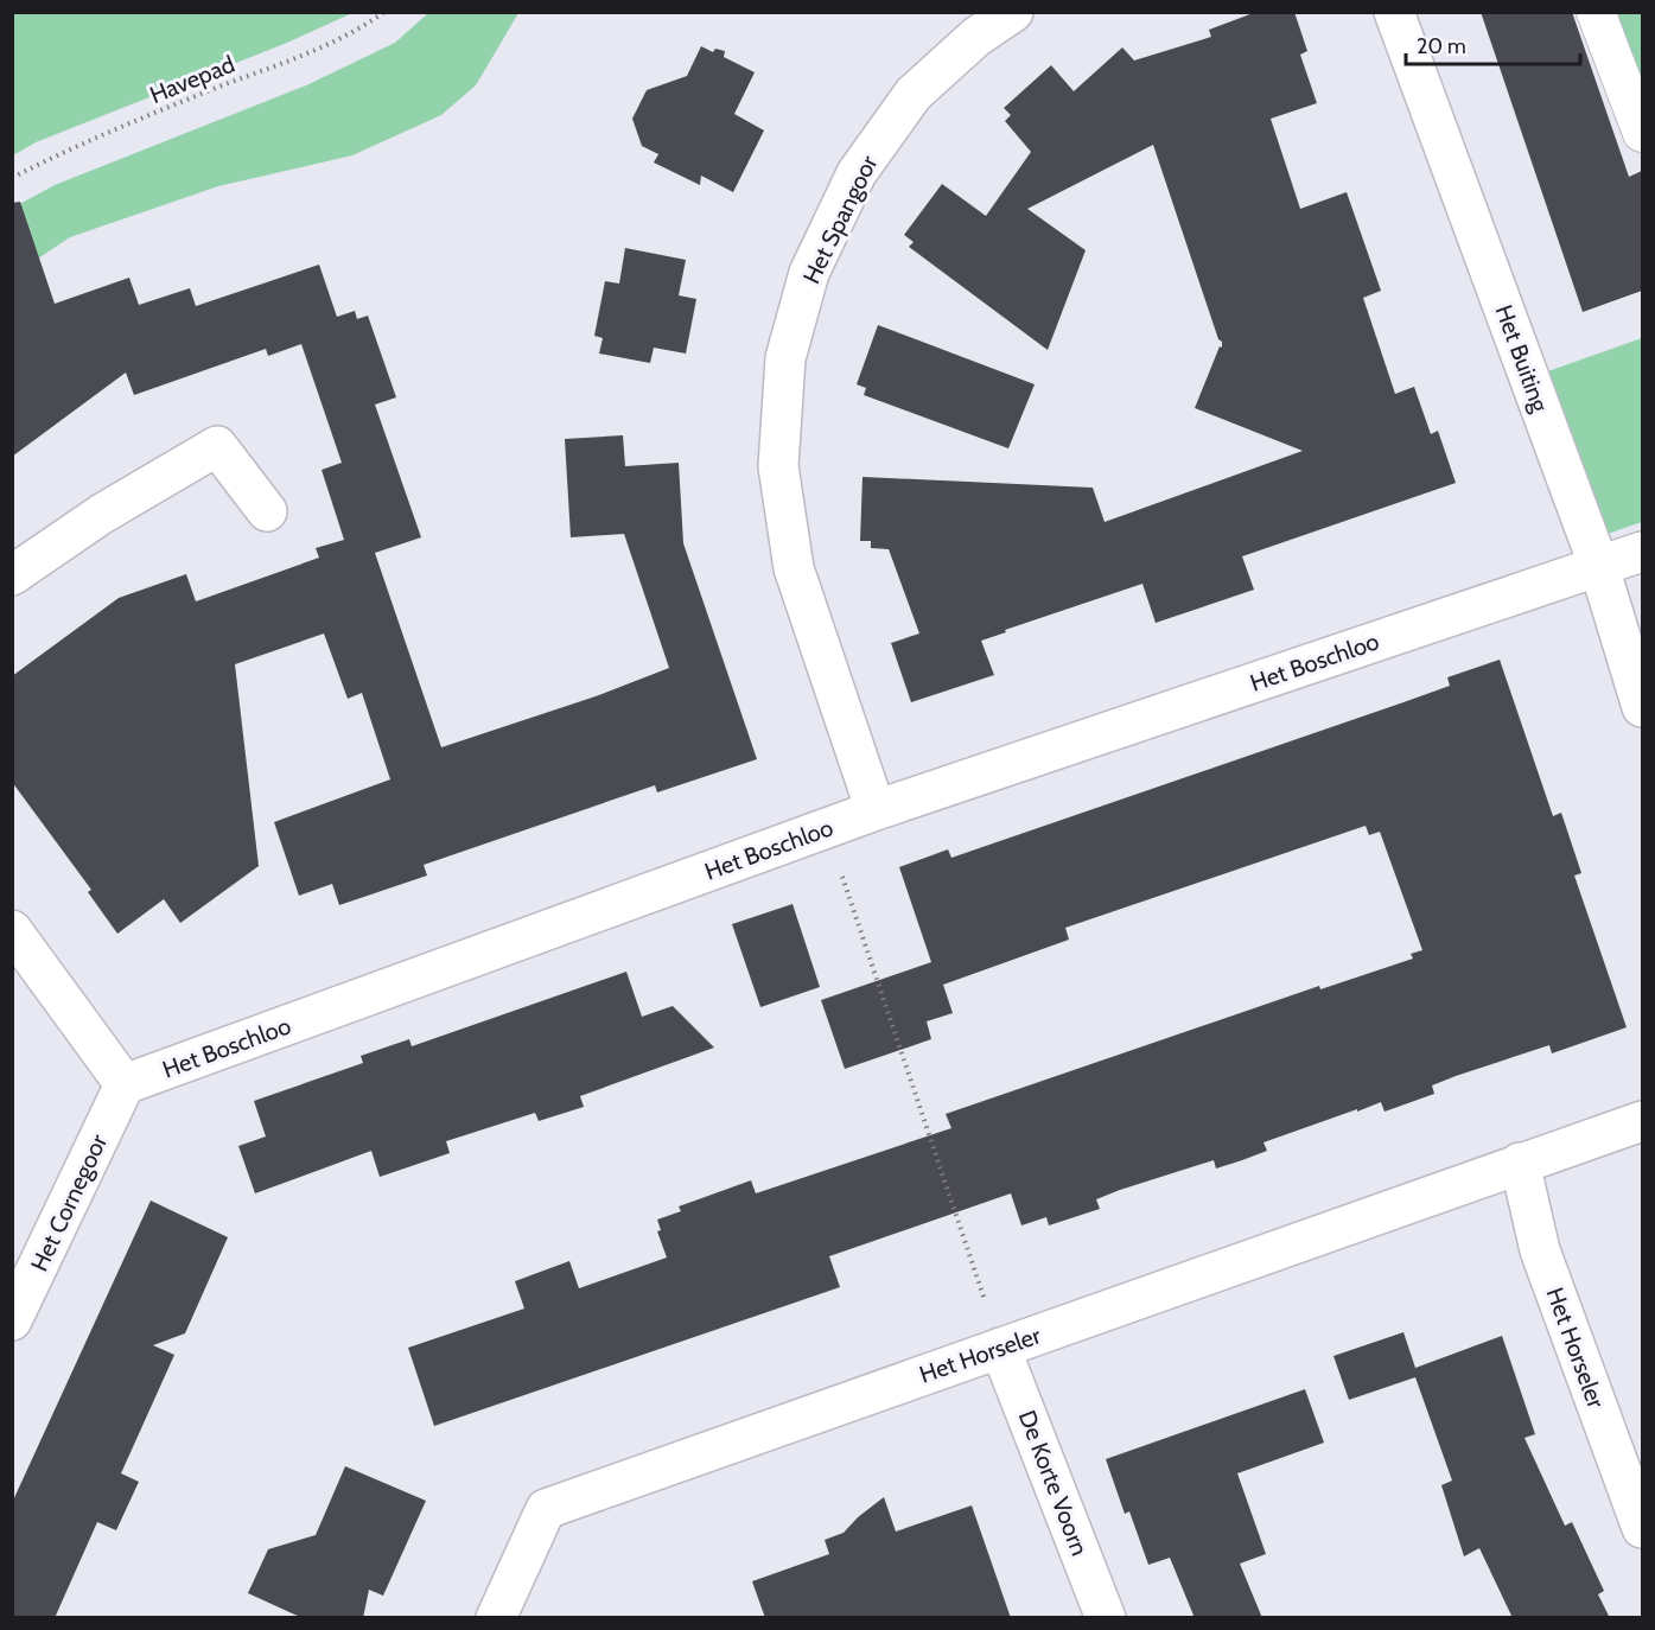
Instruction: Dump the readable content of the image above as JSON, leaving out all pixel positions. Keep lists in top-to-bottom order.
{
  "streets": {
    "street": [
      "Het Spangoor",
      "Het Buiting",
      "Het Boschloo",
      "Het Cornegoor",
      "Het Horseler",
      "De Korte Voorn"
    ],
    "path": ["Havepad"]
  },
  "crossings": [
    ["Het Spangoor", "Het Boschloo"],
    ["Het Buiting", "Het Boschloo"],
    ["Het Boschloo", "Het Cornegoor"],
    ["Het Horseler", "De Korte Voorn"]
  ],
  "scale_bar": "20 m"
}
